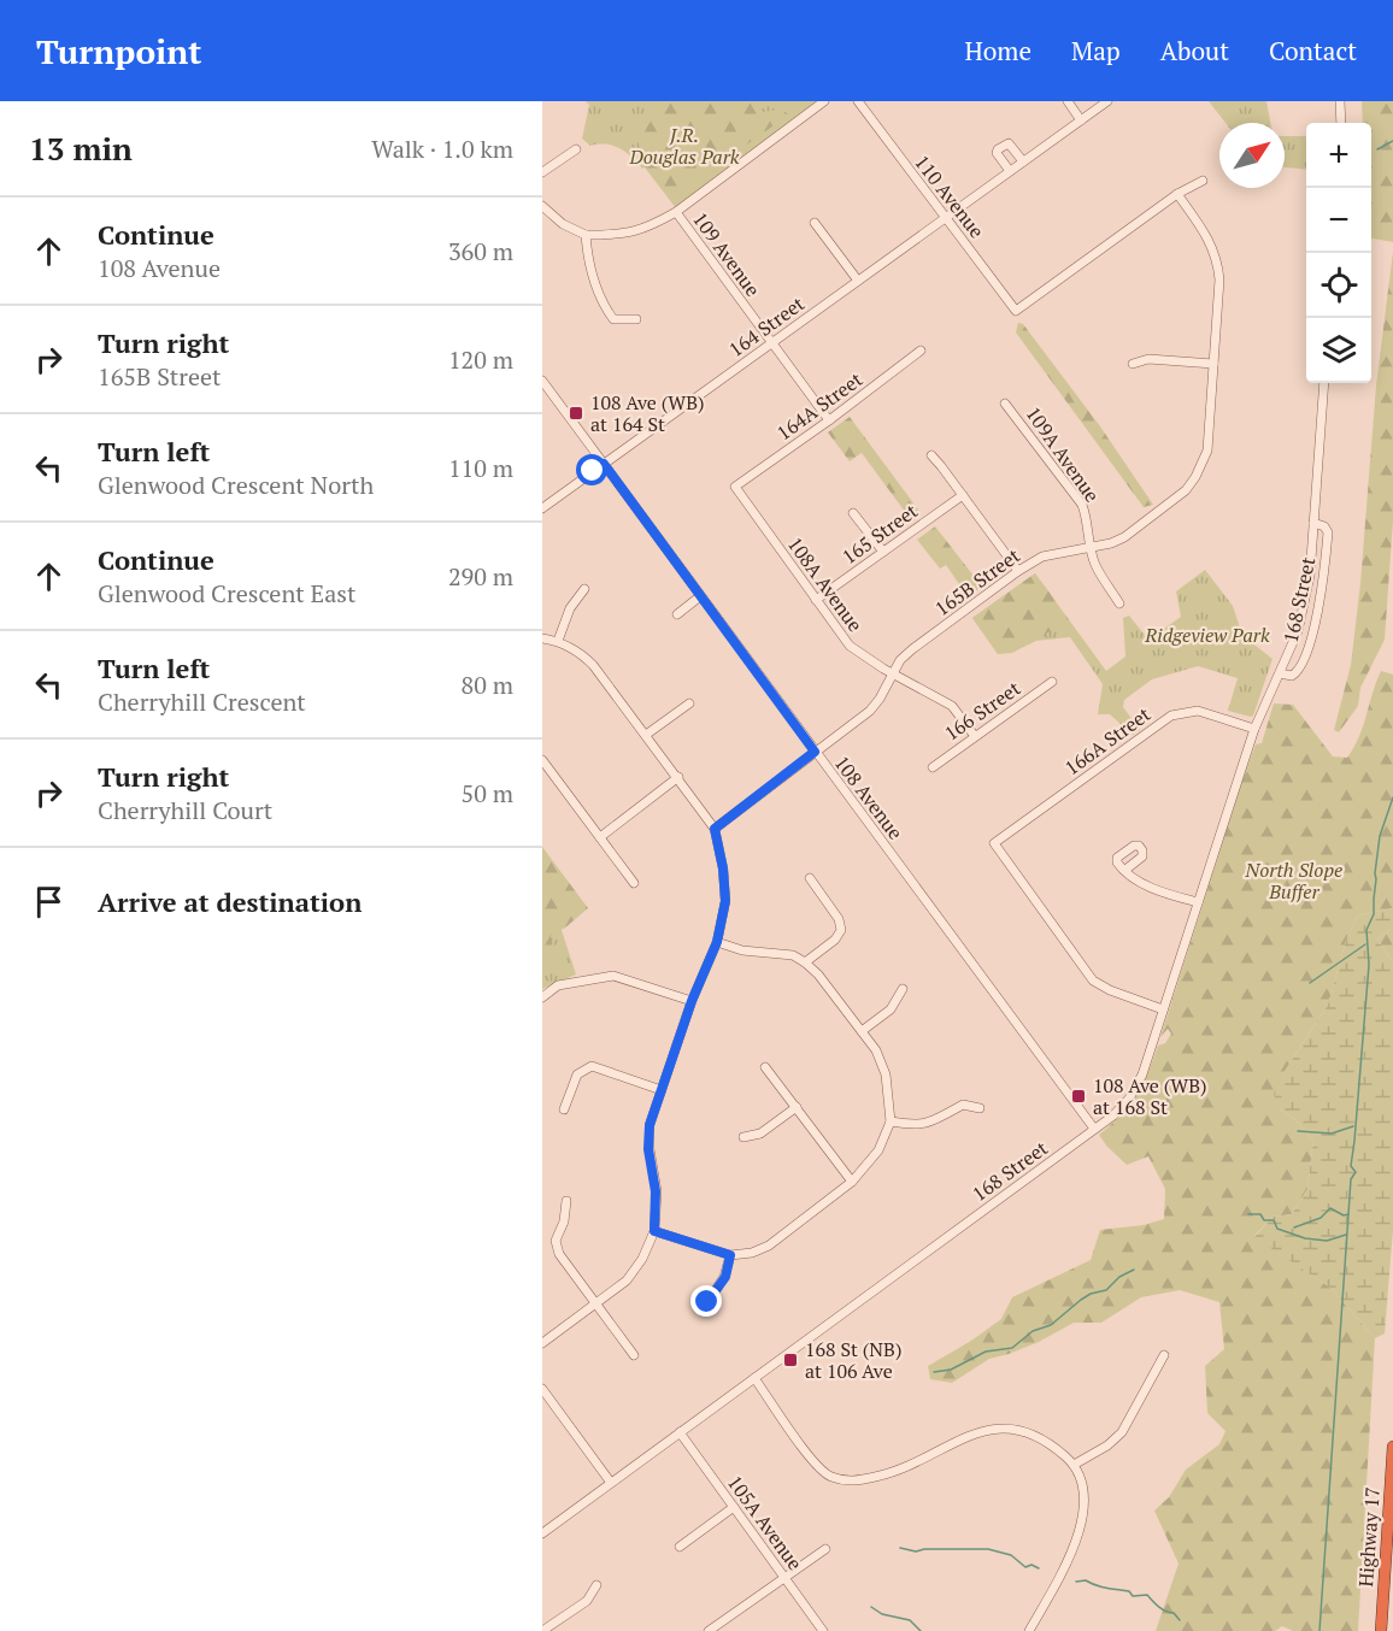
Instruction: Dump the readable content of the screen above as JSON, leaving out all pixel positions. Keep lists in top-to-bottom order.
{
  "streets": {
    "highway": ["Highway 17"],
    "street": [
      "110 Avenue",
      "109 Avenue",
      "164 Street",
      "164A Street",
      "109A Avenue",
      "165 Street",
      "165B Street",
      "108A Avenue",
      "168 Street",
      "166 Street",
      "166A Street",
      "108 Avenue",
      "105A Avenue"
    ]
  },
  "crossings": [
    ["110 Avenue", "164 Street"],
    ["110 Avenue", "165B Street"],
    ["109 Avenue", "164 Street"],
    ["109 Avenue", "164A Street"],
    ["164 Street", "108 Avenue"],
    ["164A Street", "108A Avenue"],
    ["109A Avenue", "165B Street"],
    ["165 Street", "108A Avenue"],
    ["165B Street", "108A Avenue"],
    ["165B Street", "108 Avenue"],
    ["108A Avenue", "166 Street"],
    ["168 Street", "166A Street"],
    ["168 Street", "108 Avenue"],
    ["168 Street", "105A Avenue"]
  ],
  "parks": ["J.R. Douglas Park", "Ridgeview Park", "North Slope Buffer"],
  "places": {
    "transit": ["108 Ave (WB) at 164 St", "108 Ave (WB) at 168 St", "168 St (NB) at 106 Ave"]
  },
  "north": "top right",
  "page": {
    "header": "Turnpoint",
    "nav": [
      "Home",
      "Map",
      "About",
      "Contact"
    ],
    "heading": ["13 min", "Walk · 1.0 km"],
    "map_buttons": ["+", "−"],
    "list": [
      ["Continue", "108 Avenue", "360 m"],
      ["Turn right", "165B Street", "120 m"],
      ["Turn left", "Glenwood Crescent North", "110 m"],
      ["Continue", "Glenwood Crescent East", "290 m"],
      ["Turn left", "Cherryhill Crescent", "80 m"],
      ["Turn right", "Cherryhill Court", "50 m"],
      "Arrive at destination"
    ]
  }
}
